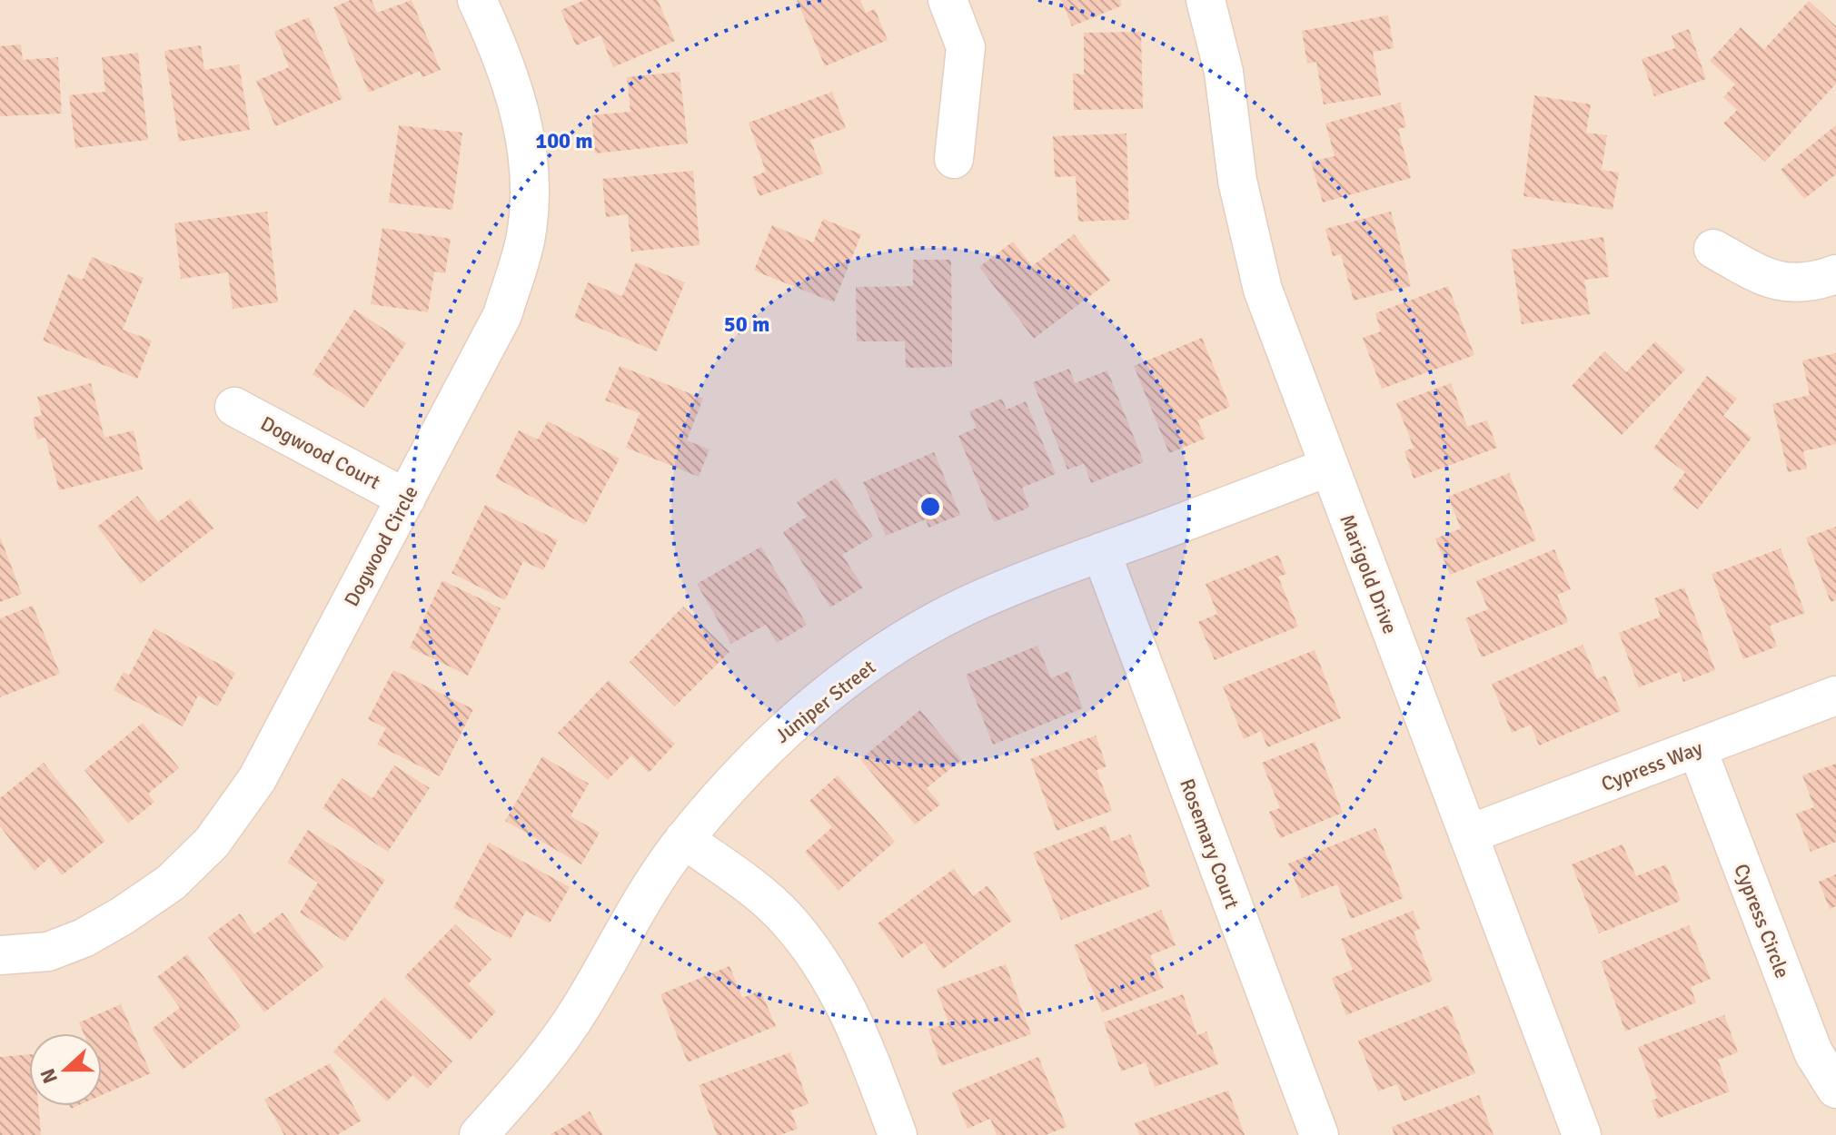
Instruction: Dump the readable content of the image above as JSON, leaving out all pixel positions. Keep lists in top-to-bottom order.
{
  "streets": {
    "street": [
      "Dogwood Court",
      "Dogwood Circle",
      "Marigold Drive",
      "Juniper Street",
      "Cypress Way",
      "Rosemary Court",
      "Cypress Circle"
    ]
  },
  "crossings": [
    ["Dogwood Court", "Dogwood Circle"],
    ["Marigold Drive", "Juniper Street"],
    ["Marigold Drive", "Cypress Way"],
    ["Juniper Street", "Rosemary Court"],
    ["Cypress Way", "Cypress Circle"]
  ],
  "north": "left",
  "rings": ["100 m", "50 m"]
}
